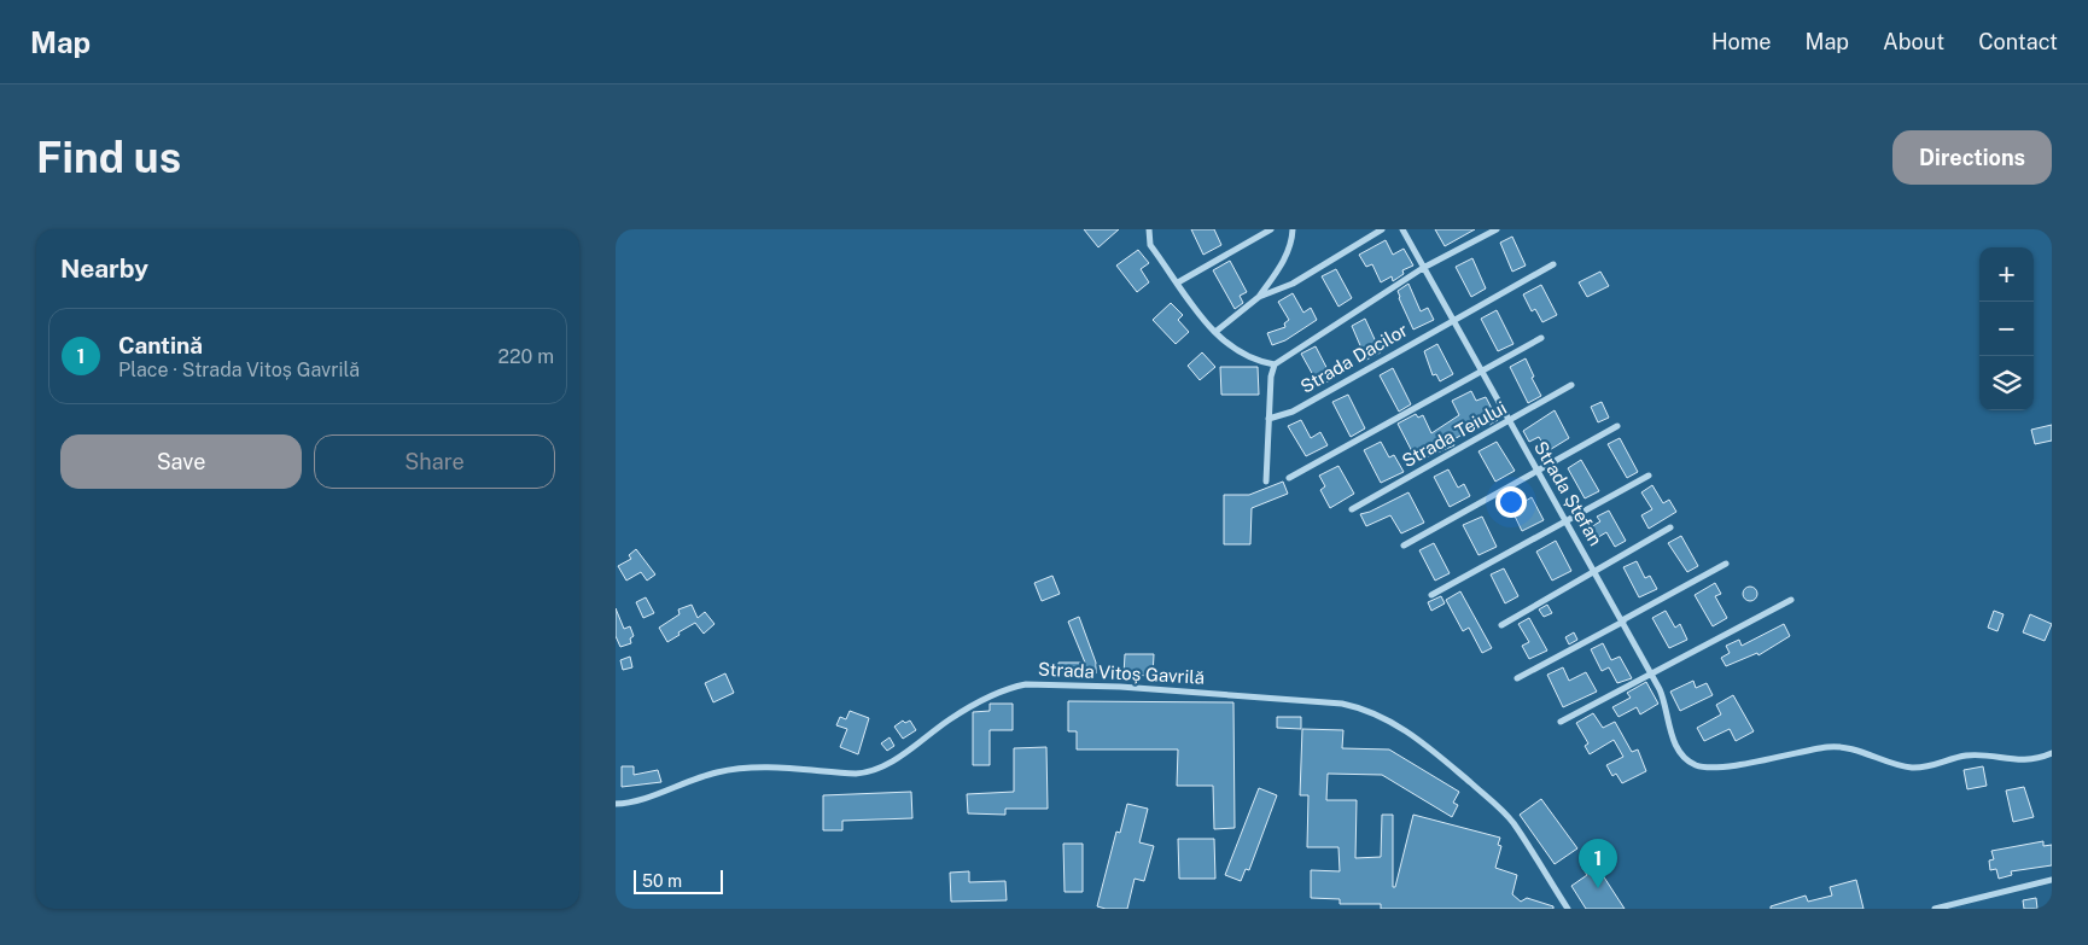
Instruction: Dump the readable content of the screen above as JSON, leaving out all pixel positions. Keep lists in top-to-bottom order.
{
  "streets": {
    "street": [
      "Strada Dacilor",
      "Strada Teiului",
      "Strada Ștefan",
      "Strada Vitoș Gavrilă"
    ]
  },
  "crossings": [
    ["Strada Dacilor", "Strada Ștefan"],
    ["Strada Teiului", "Strada Ștefan"]
  ],
  "scale_bar": "50 m",
  "page": {
    "header": "Map",
    "nav": [
      "Home",
      "Map",
      "About",
      "Contact"
    ],
    "buttons": [
      "Directions",
      ["Save", "Share"]
    ],
    "title": "Find us",
    "heading": "Nearby",
    "map_buttons": ["+", "−"],
    "list": [
      {
        "mark": "1",
        "name": "Cantină",
        "note": "Place · Strada Vitoș Gavrilă",
        "value": "220 m"
      }
    ],
    "pins": "1",
    "scale": "50 m"
  }
}
